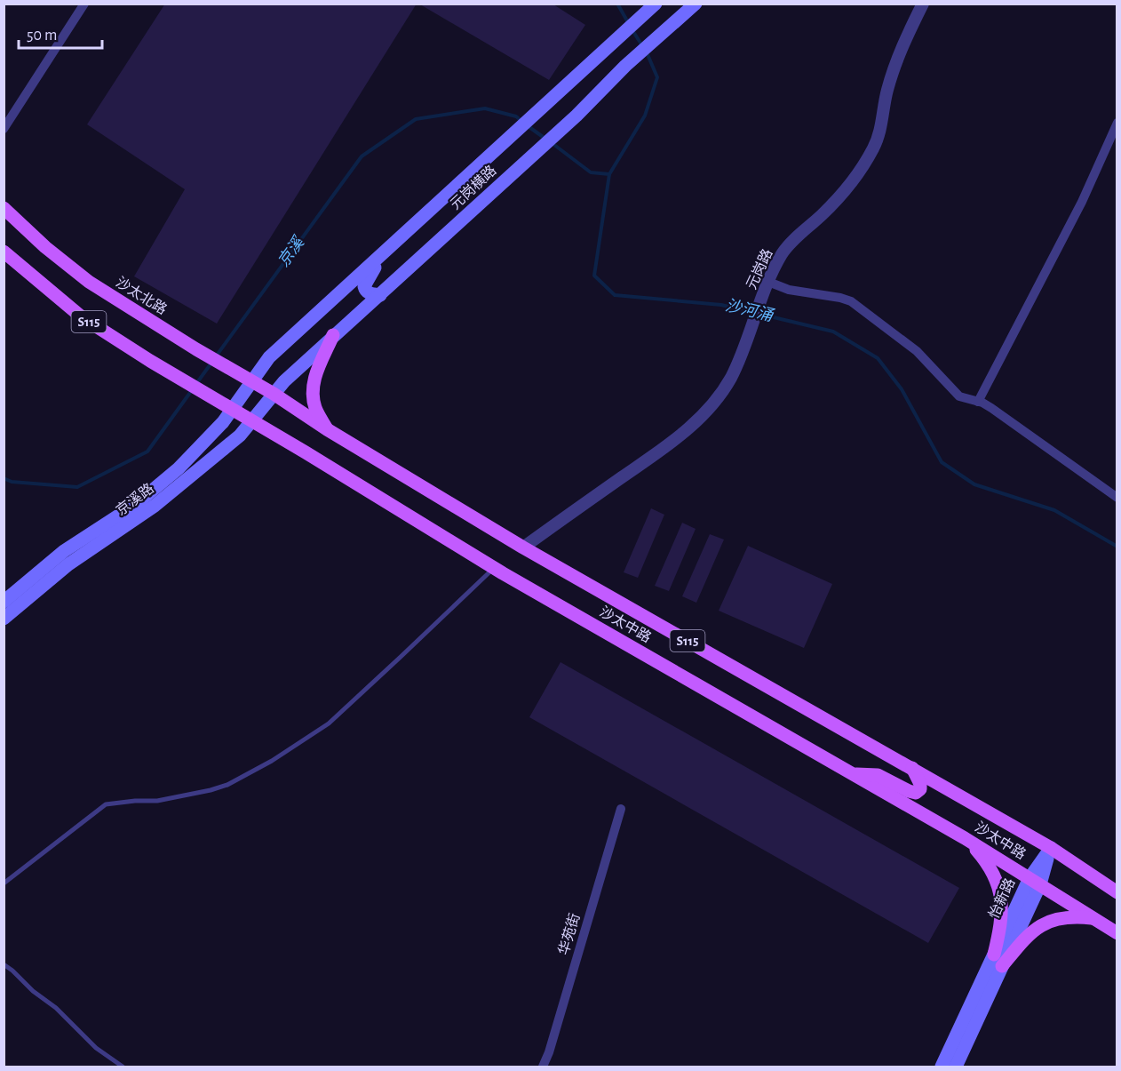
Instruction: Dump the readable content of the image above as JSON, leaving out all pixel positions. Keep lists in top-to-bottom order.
{
  "streets": {
    "main road": [
      "元岗横路",
      "沙太北路",
      "S115",
      "京溪路",
      "沙太中路",
      "怡新路"
    ],
    "street": ["元岗路", "华苑街"]
  },
  "crossings": [
    ["元岗横路", "沙太北路"],
    ["元岗横路", "京溪路"],
    ["元岗横路", "沙太中路"],
    ["元岗路", "沙太中路"],
    ["沙太北路", "京溪路"],
    ["沙太北路", "沙太中路"],
    ["S115", "京溪路"],
    ["S115", "沙太中路"],
    ["S115", "怡新路"],
    ["京溪路", "沙太中路"],
    ["沙太中路", "怡新路"]
  ],
  "water": ["京溪", "沙河涌"],
  "scale_bar": "50 m"
}
